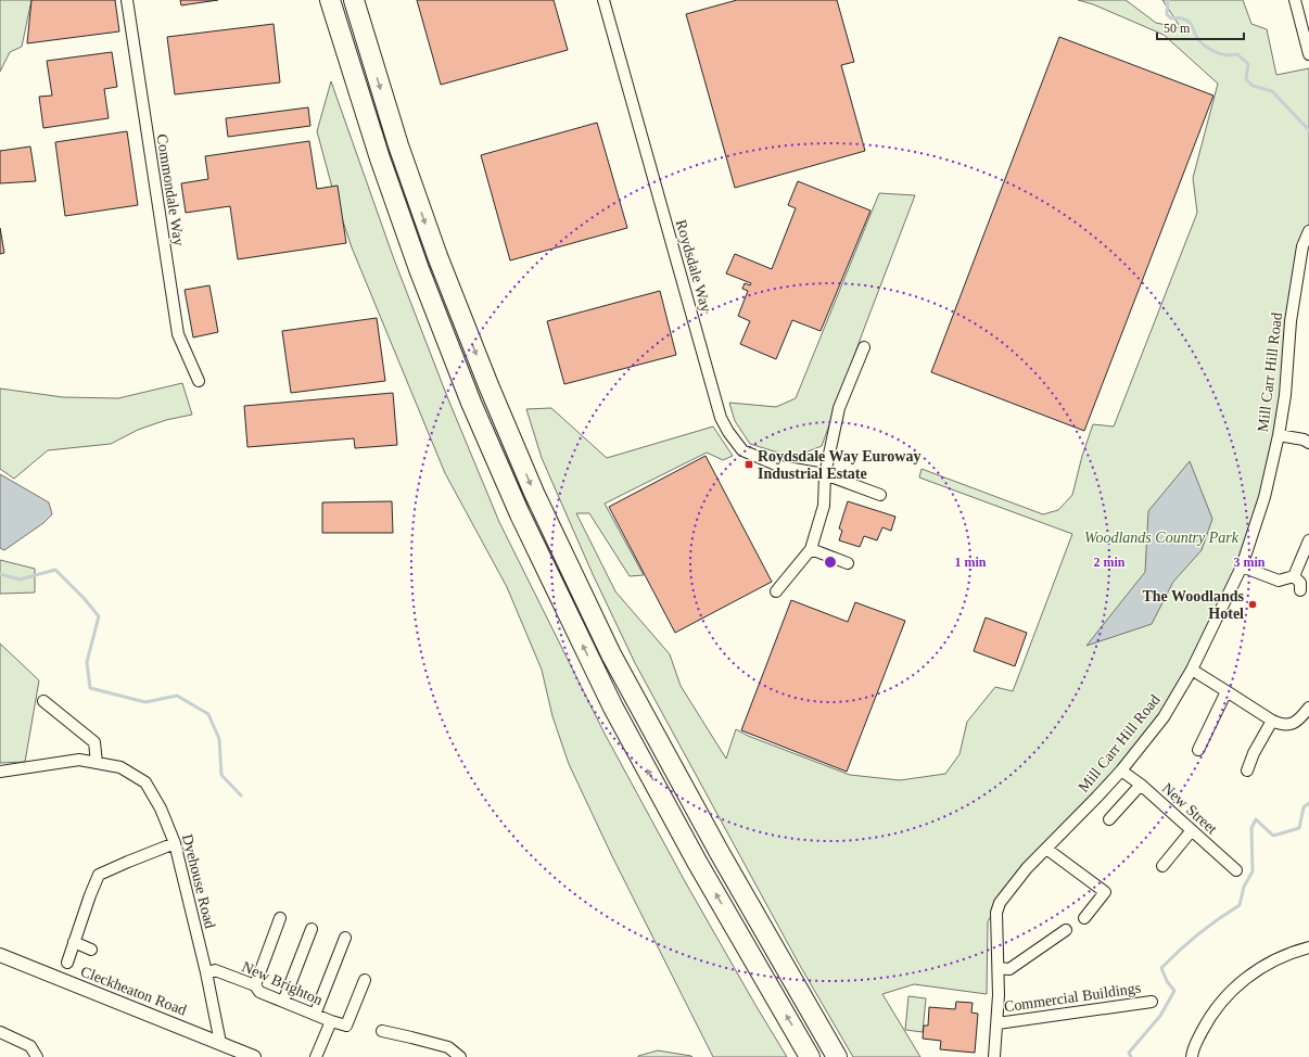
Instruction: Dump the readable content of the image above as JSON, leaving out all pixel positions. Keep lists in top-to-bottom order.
{
  "streets": {
    "street": [
      "Commondale Way",
      "Roydsdale Way",
      "Mill Carr Hill Road",
      "New Street",
      "Dyehouse Road",
      "New Brighton",
      "Cleckheaton Road",
      "Commercial Buildings"
    ]
  },
  "crossings": [
    ["Mill Carr Hill Road", "New Street"],
    ["Mill Carr Hill Road", "Commercial Buildings"],
    ["Dyehouse Road", "New Brighton"],
    ["Dyehouse Road", "Cleckheaton Road"]
  ],
  "parks": ["Woodlands Country Park"],
  "places": {
    "transit": ["Roydsdale Way Euroway Industrial Estate"],
    "other": ["The Woodlands Hotel"]
  },
  "scale_bar": "50 m",
  "rings": ["1 min", "2 min", "3 min"]
}
